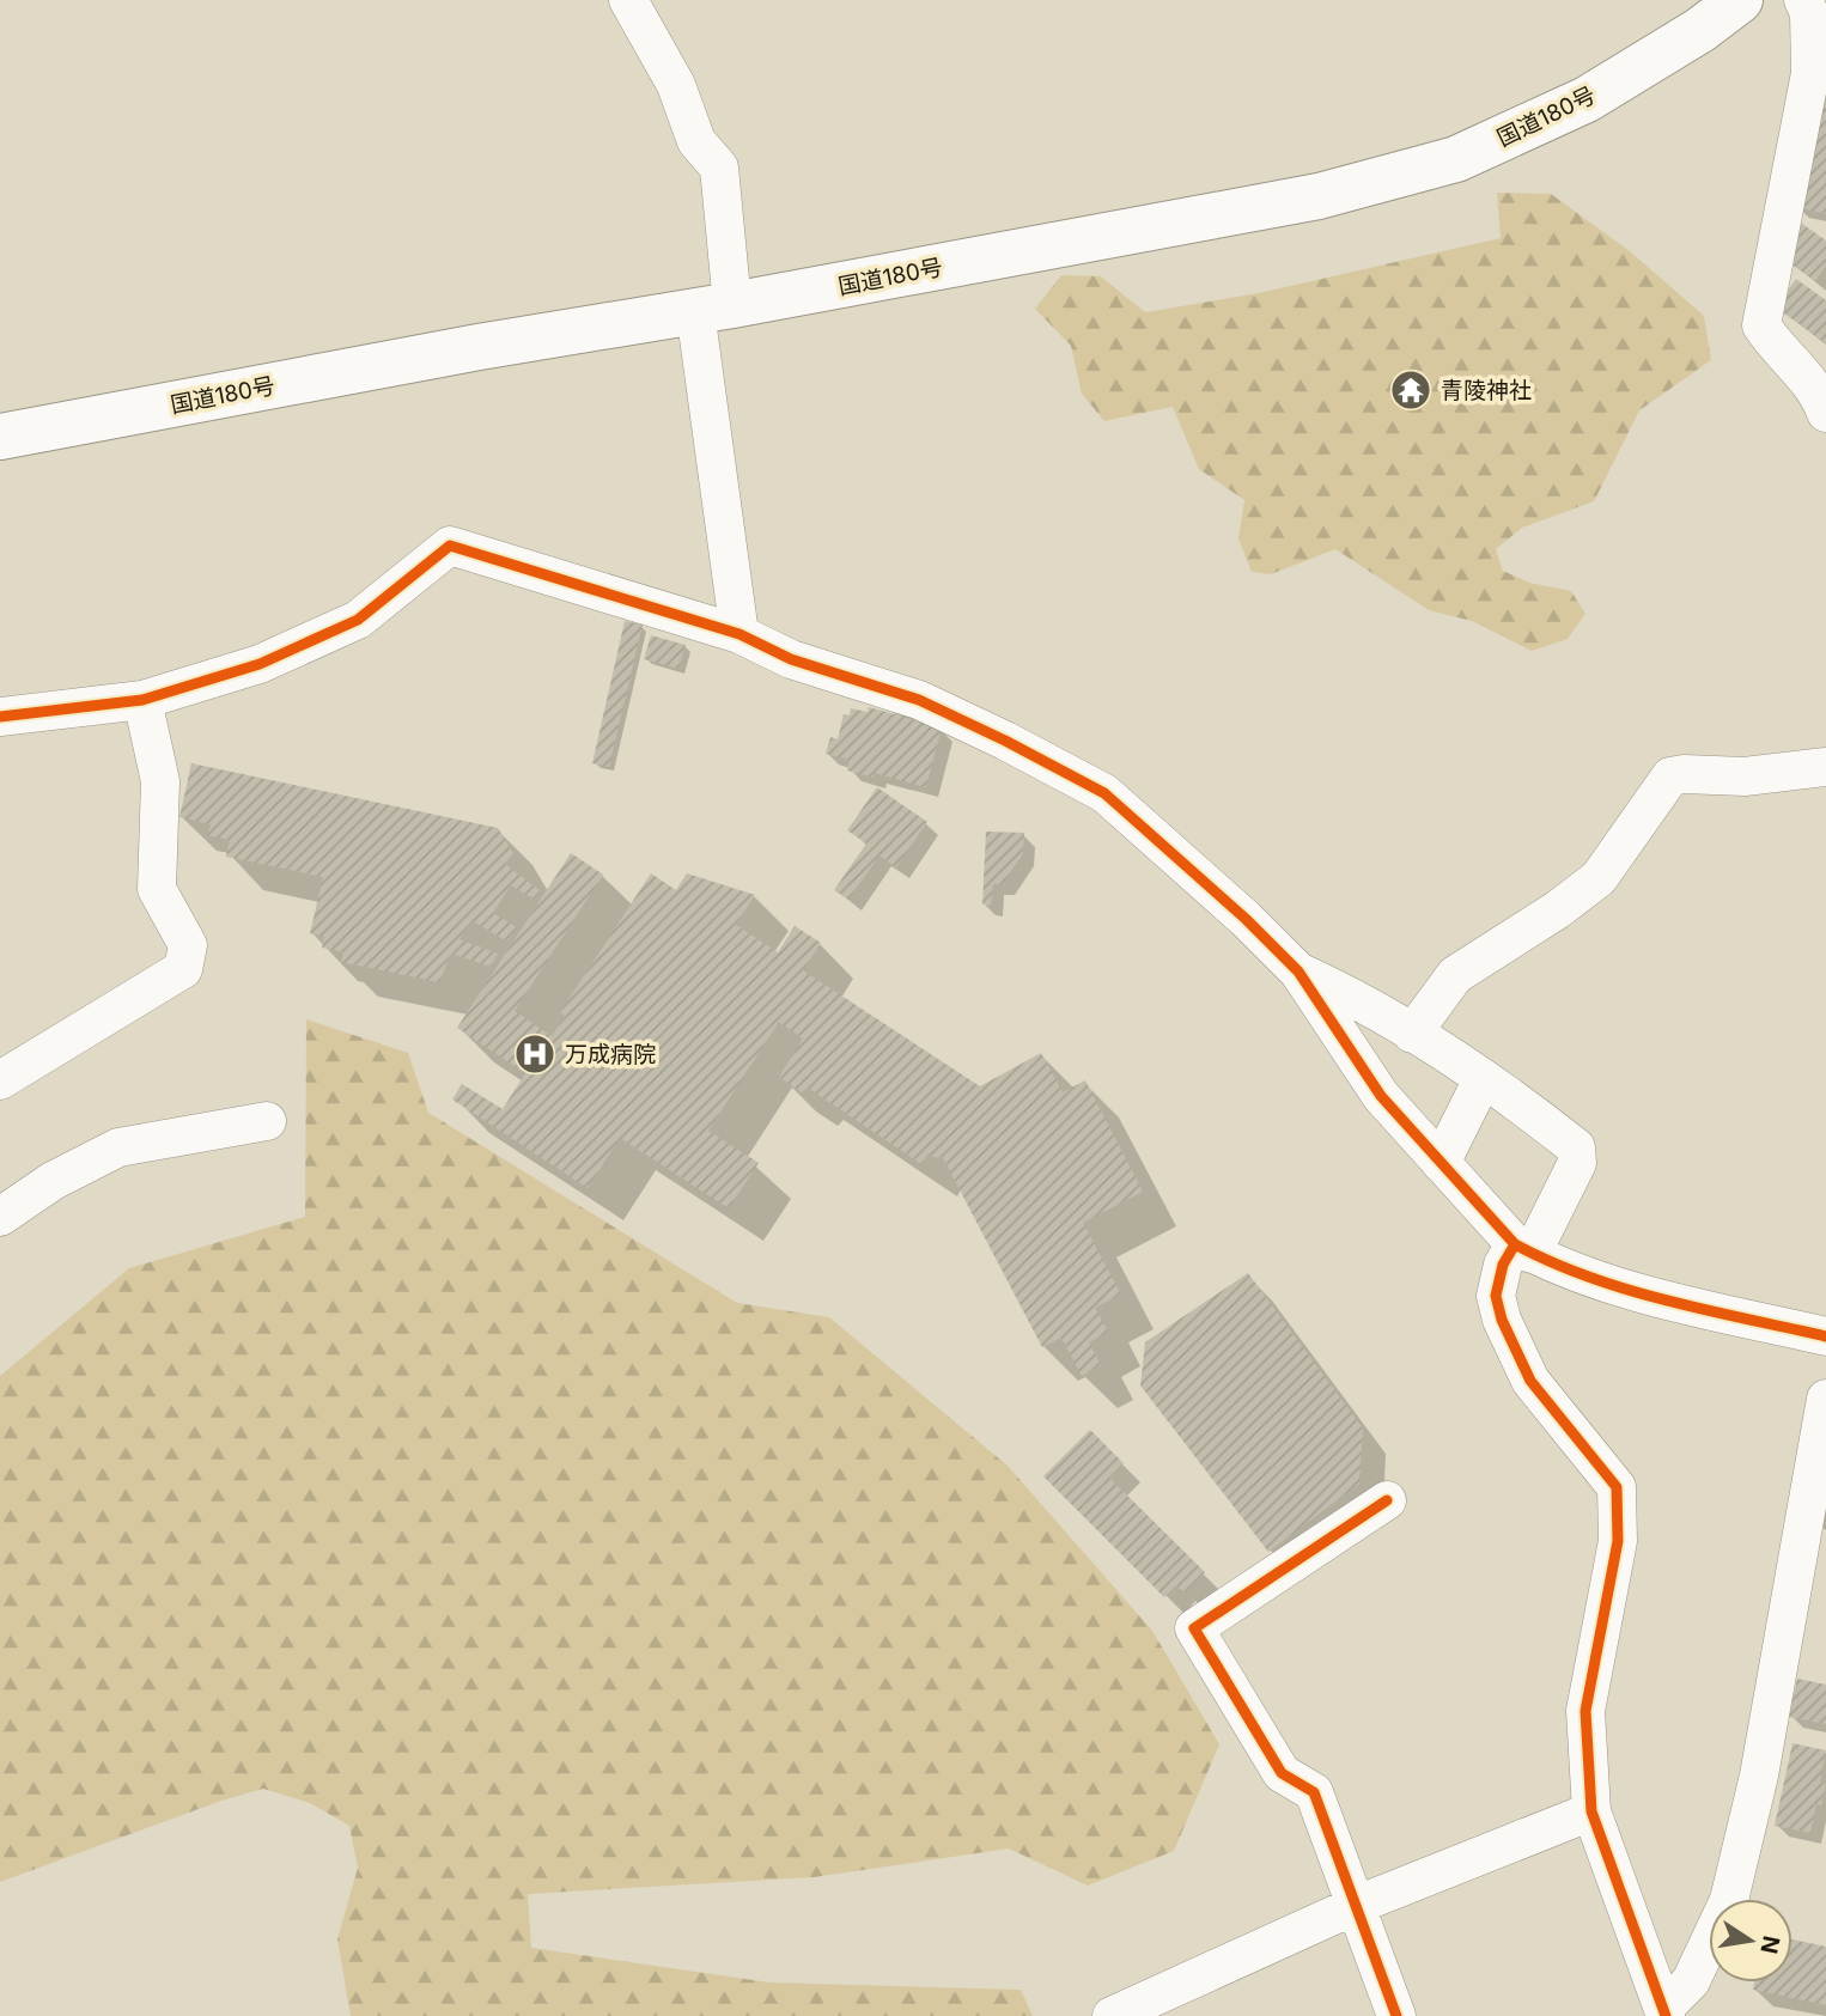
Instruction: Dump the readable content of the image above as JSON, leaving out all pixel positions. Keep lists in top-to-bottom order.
{
  "streets": {
    "highway": ["国道180号"]
  },
  "places": {
    "temple": ["青陵神社"],
    "hospital": ["万成病院"]
  },
  "north": "right"
}
